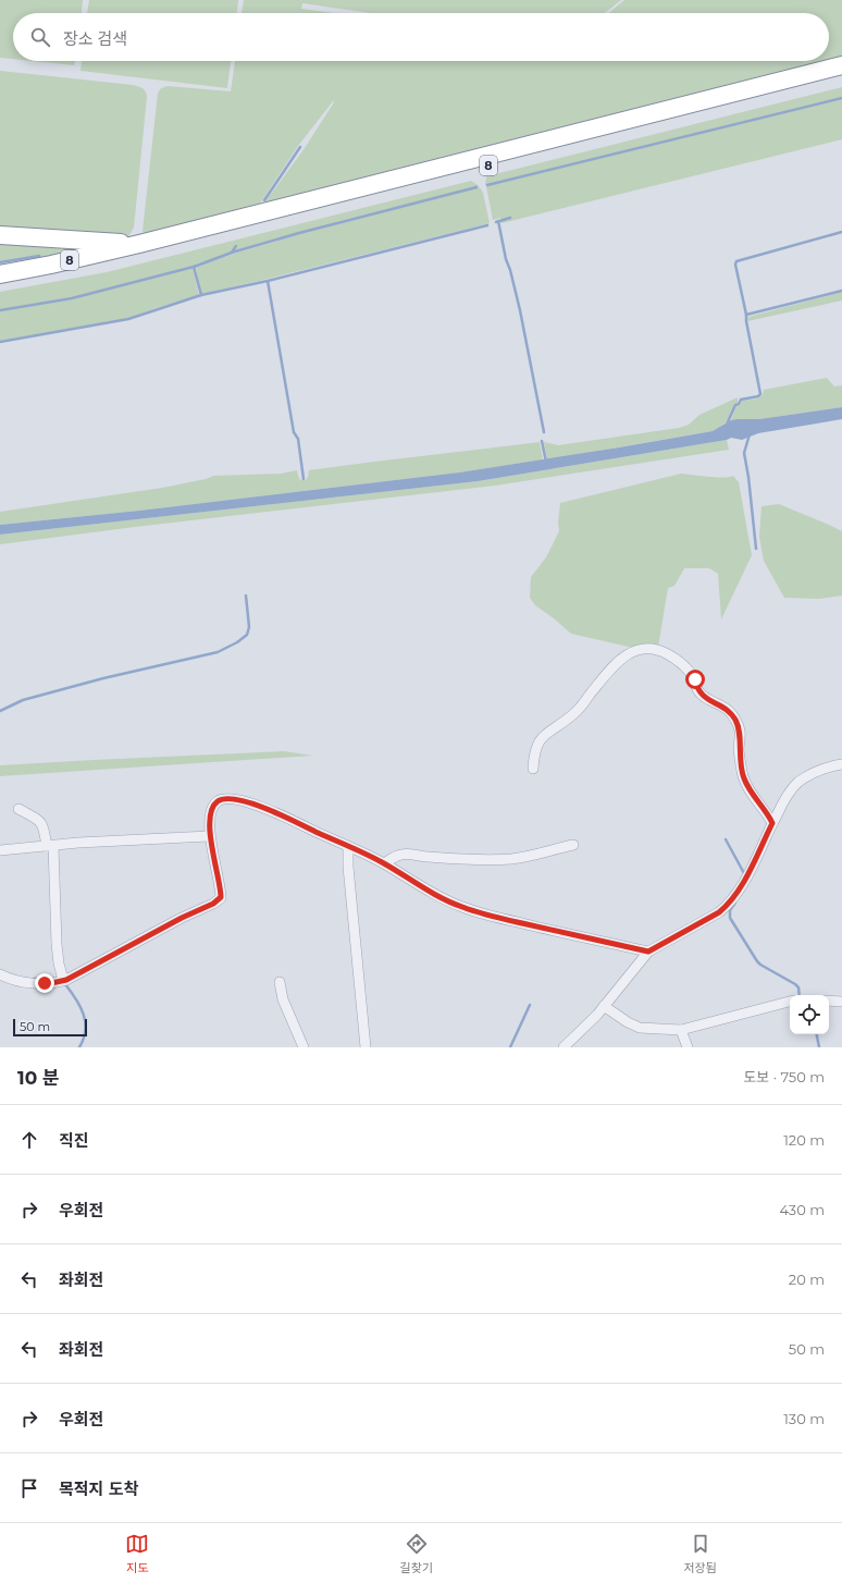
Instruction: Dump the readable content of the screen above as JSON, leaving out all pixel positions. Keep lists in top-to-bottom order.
{
  "streets": {
    "highway": ["8"]
  },
  "scale_bar": "50 m",
  "page": {
    "search": "장소 검색",
    "scale": "50 m",
    "heading": ["10 분", "도보 · 750 m"],
    "list": [
      ["직진", "120 m"],
      ["우회전", "430 m"],
      ["좌회전", "20 m"],
      ["좌회전", "50 m"],
      ["우회전", "130 m"],
      "목적지 도착"
    ],
    "nav": ["지도", "길찾기", "저장됨"]
  }
}
